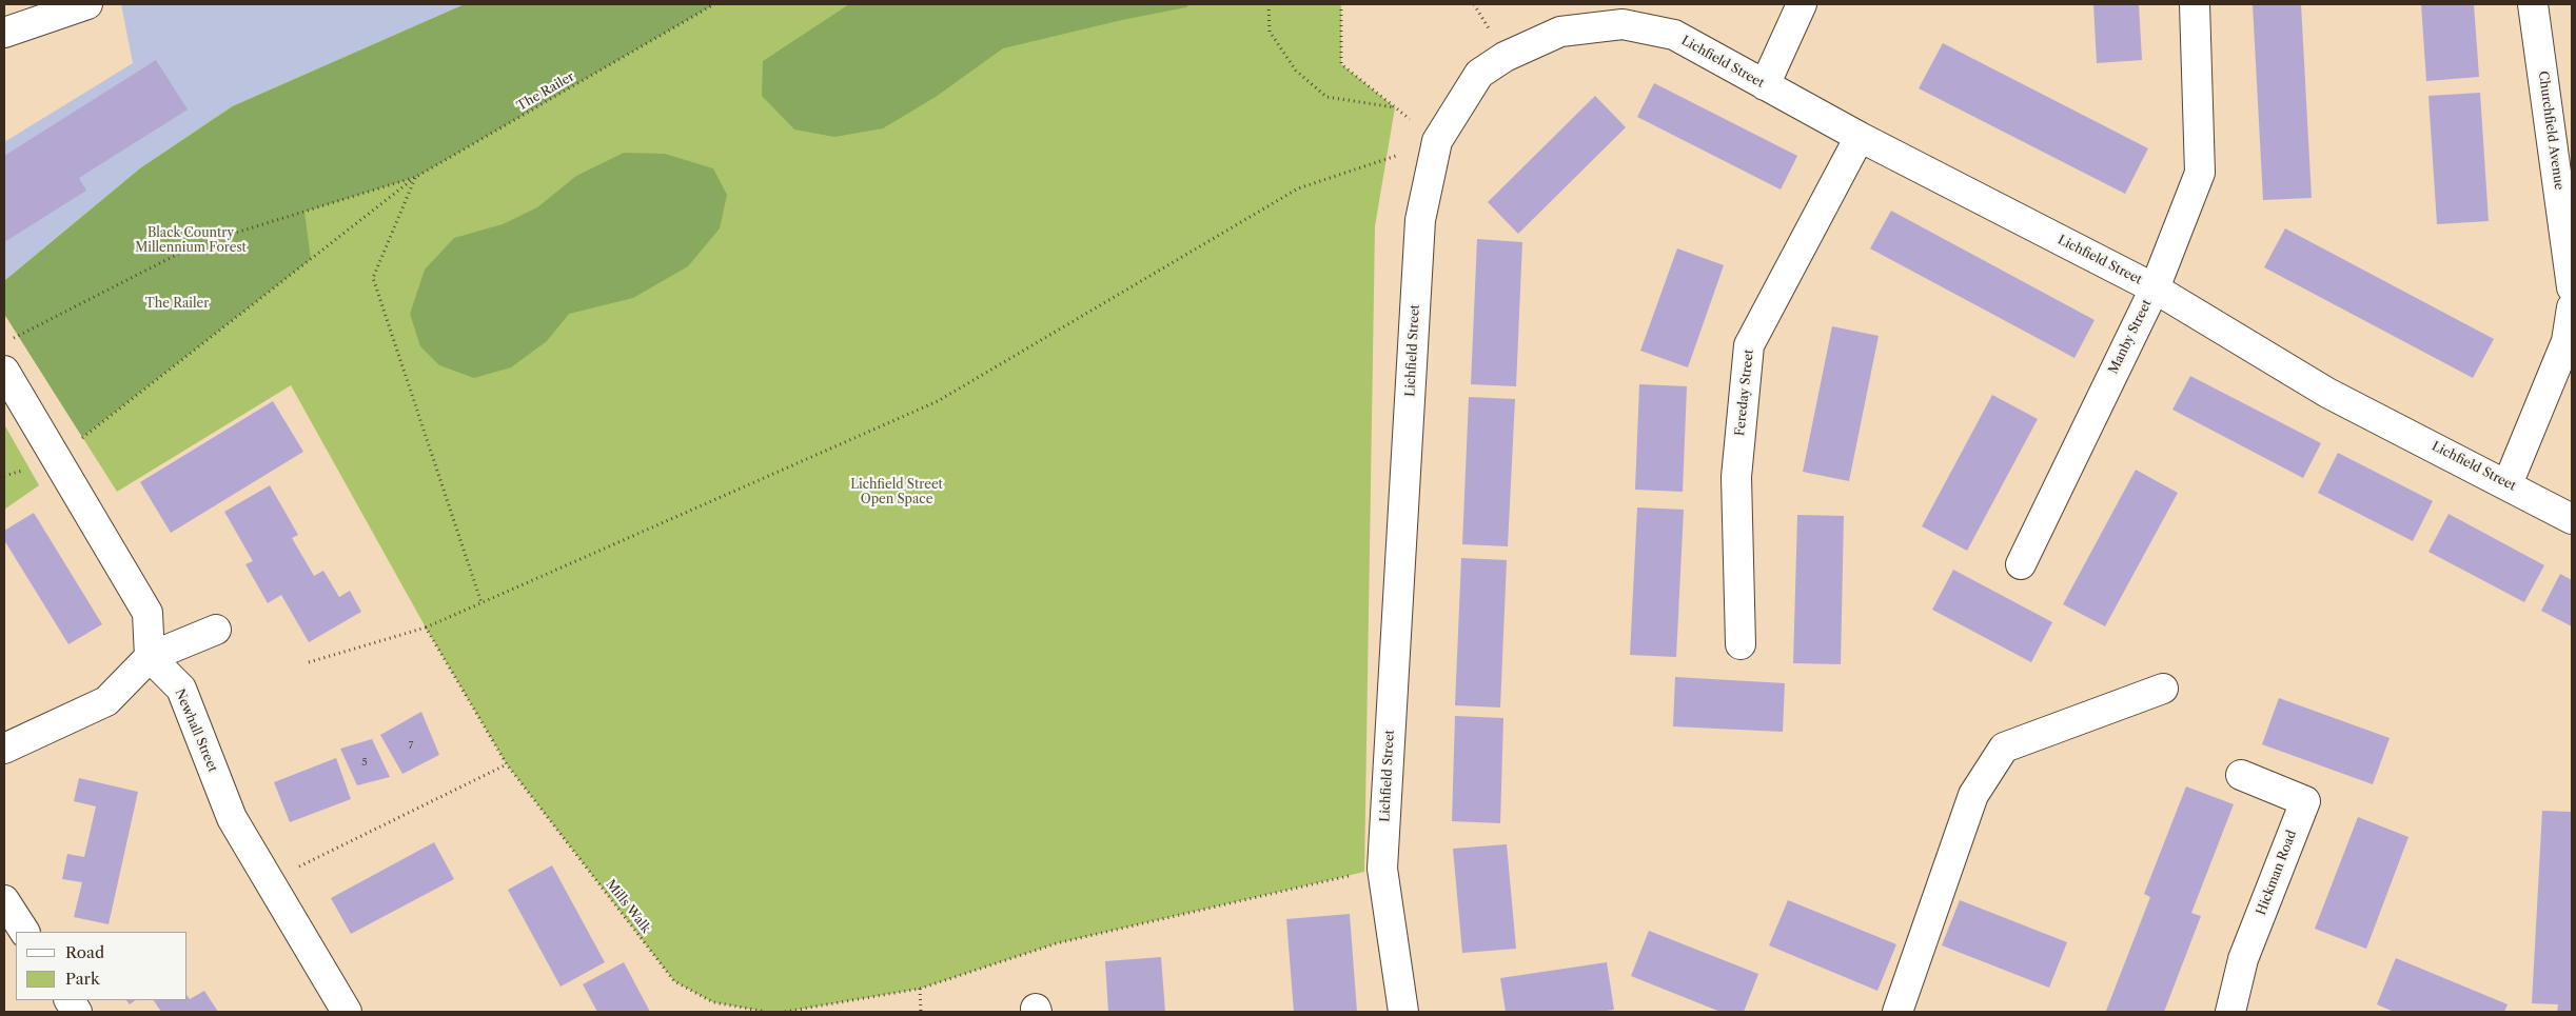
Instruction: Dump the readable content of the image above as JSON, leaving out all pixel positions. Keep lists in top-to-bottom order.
{
  "streets": {
    "street": [
      "Lichfield Street",
      "Churchfield Avenue",
      "Manby Street",
      "Fereday Street",
      "Newhall Street",
      "Hickman Road"
    ],
    "path": ["The Railer", "Mills Walk"]
  },
  "crossings": [
    ["Lichfield Street", "Manby Street"],
    ["Lichfield Street", "Fereday Street"]
  ],
  "parks": ["Black Country Millennium Forest", "The Railer", "Lichfield Street Open Space"],
  "house_numbers": ["7", "5"],
  "legend": ["Road", "Park"]
}
